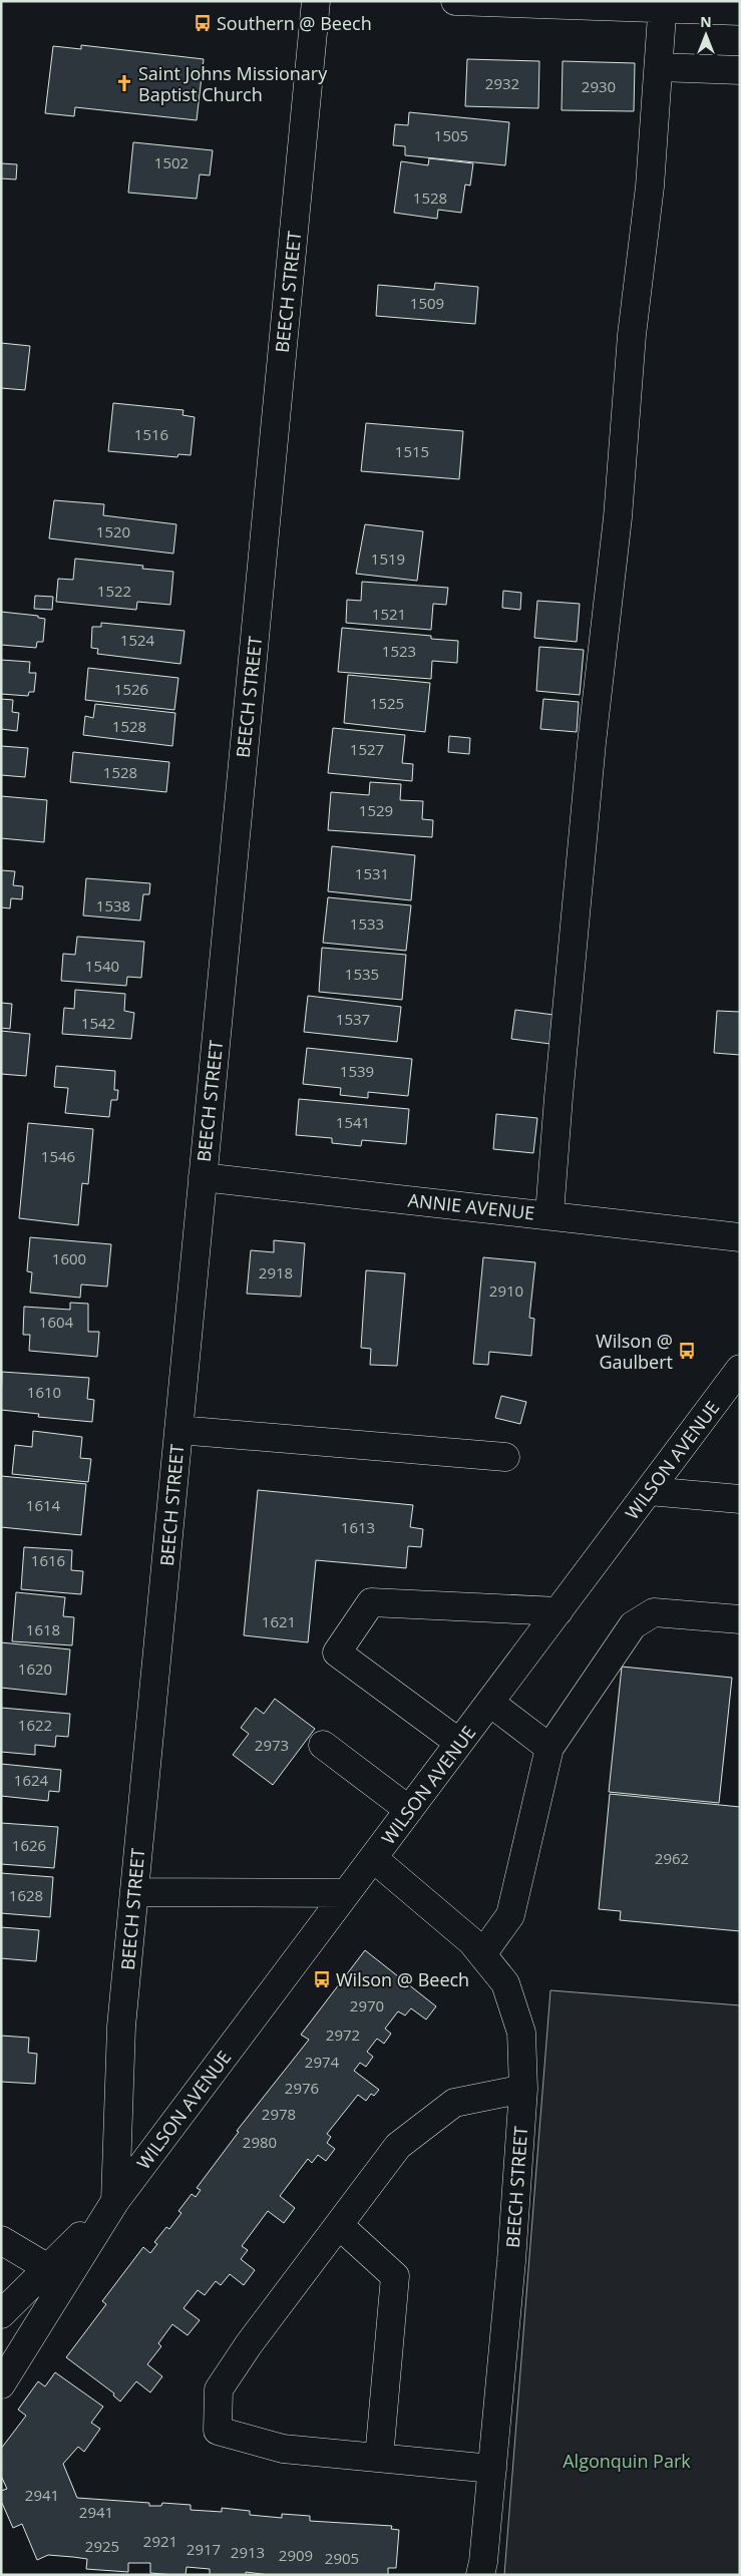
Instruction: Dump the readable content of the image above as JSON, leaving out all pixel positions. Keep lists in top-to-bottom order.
{
  "streets": {
    "street": ["BEECH STREET", "ANNIE AVENUE", "WILSON AVENUE"]
  },
  "crossings": [
    ["BEECH STREET", "ANNIE AVENUE"],
    ["BEECH STREET", "WILSON AVENUE"]
  ],
  "parks": ["Algonquin Park"],
  "places": {
    "bus stop": ["Southern @ Beech", "Wilson @ Gaulbert", "Wilson @ Beech"],
    "church": ["Saint Johns Missionary Baptist Church"]
  },
  "house_numbers": [
    "2932",
    "2930",
    "1505",
    "1502",
    "1528",
    "1509",
    "1516",
    "1515",
    "1520",
    "1519",
    "1522",
    "1521",
    "1524",
    "1523",
    "1526",
    "1525",
    "1528",
    "1527",
    "1528",
    "1529",
    "1531",
    "1538",
    "1533",
    "1540",
    "1535",
    "1537",
    "1542",
    "1539",
    "1541",
    "1546",
    "1600",
    "2918",
    "2910",
    "1604",
    "1610",
    "1614",
    "1613",
    "1616",
    "1621",
    "1618",
    "1620",
    "1622",
    "2973",
    "1624",
    "1626",
    "2962",
    "1628",
    "2970",
    "2972",
    "2974",
    "2976",
    "2978",
    "2980",
    "2941",
    "2941",
    "2921",
    "2925",
    "2917",
    "2913",
    "2909",
    "2905"
  ],
  "north": "top"
}
